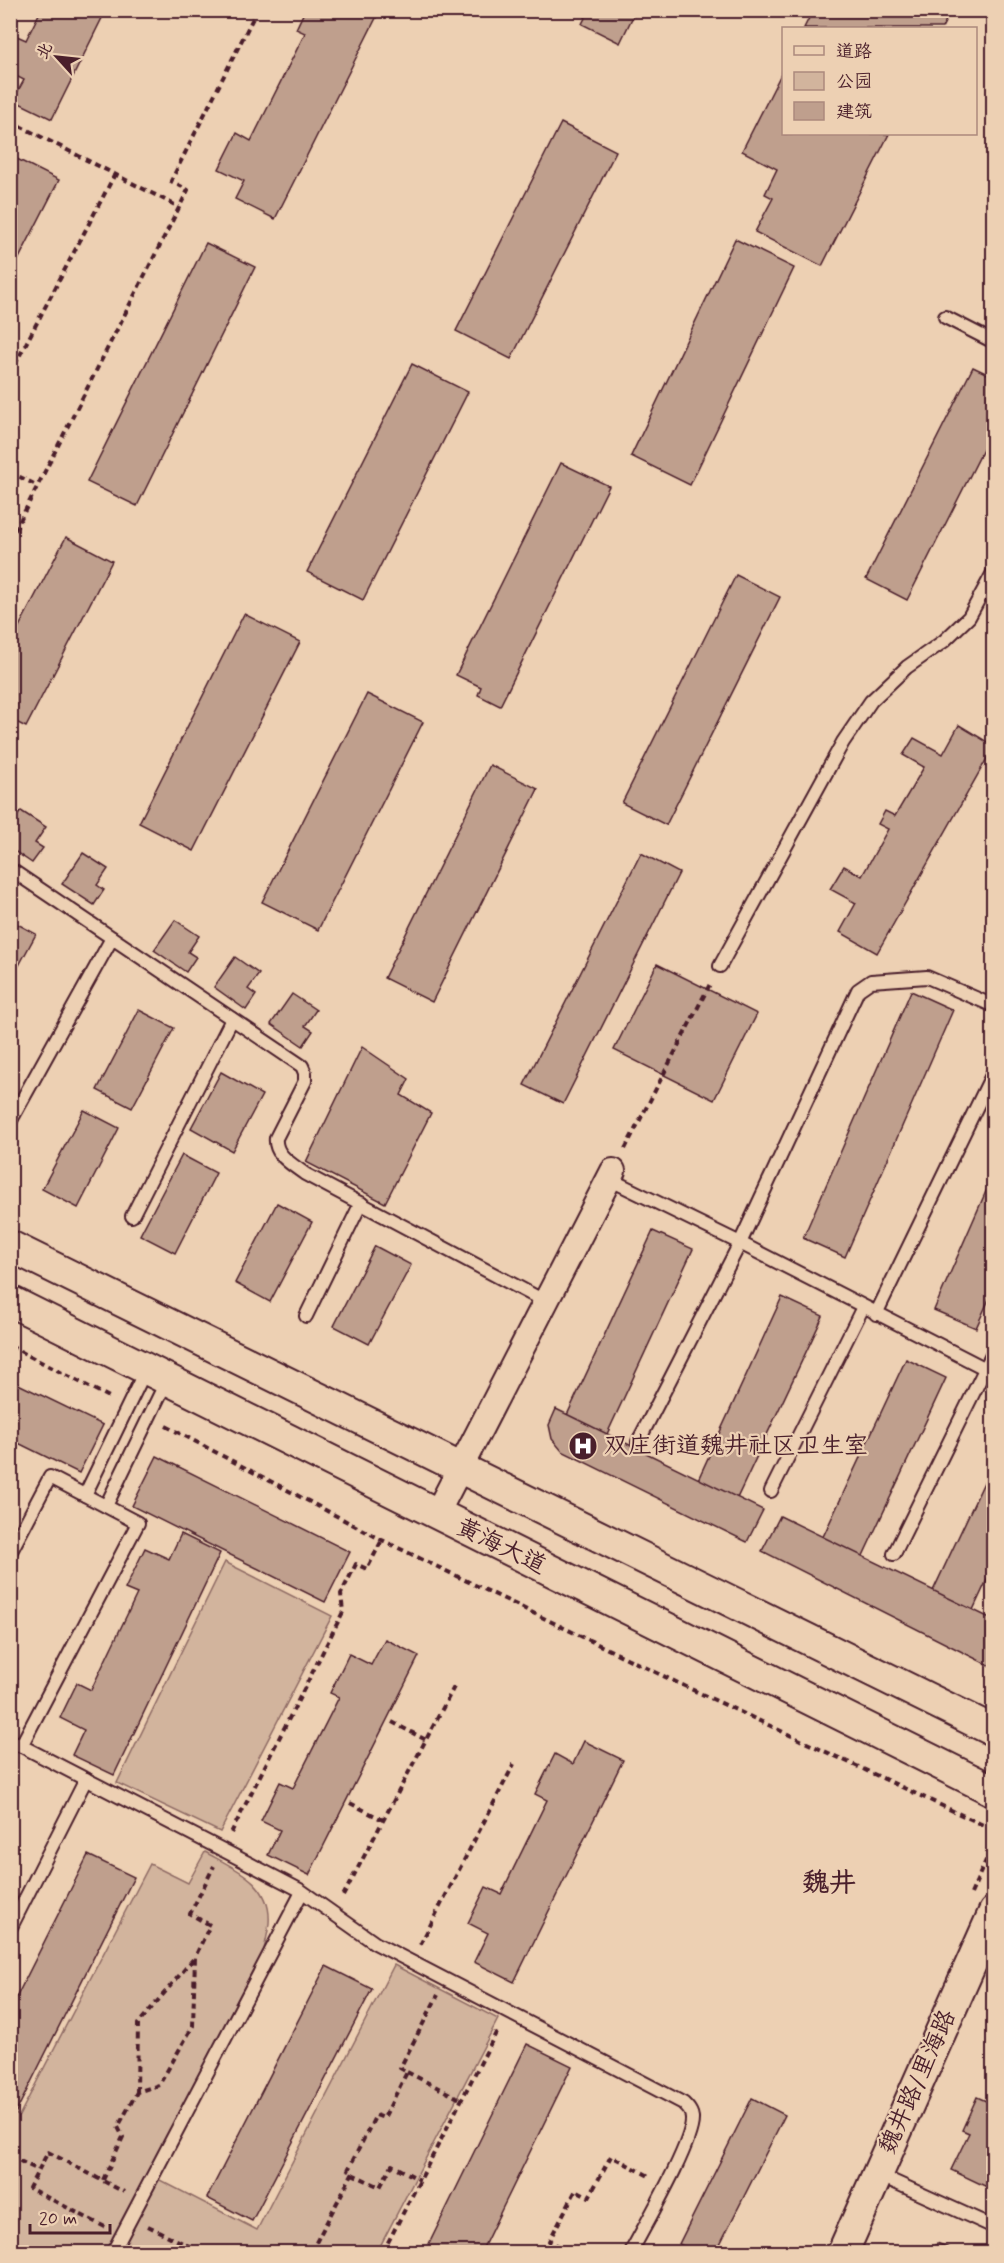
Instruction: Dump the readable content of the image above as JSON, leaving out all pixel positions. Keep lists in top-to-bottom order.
{
  "streets": {
    "street": ["黄海大道", "魏井路/里海路"]
  },
  "districts": ["魏井"],
  "places": {
    "hospital": ["双庄街道魏井社区卫生室"]
  },
  "legend": ["道路", "公园", "建筑"],
  "scale_bar": "20 m",
  "north": "top left"
}
